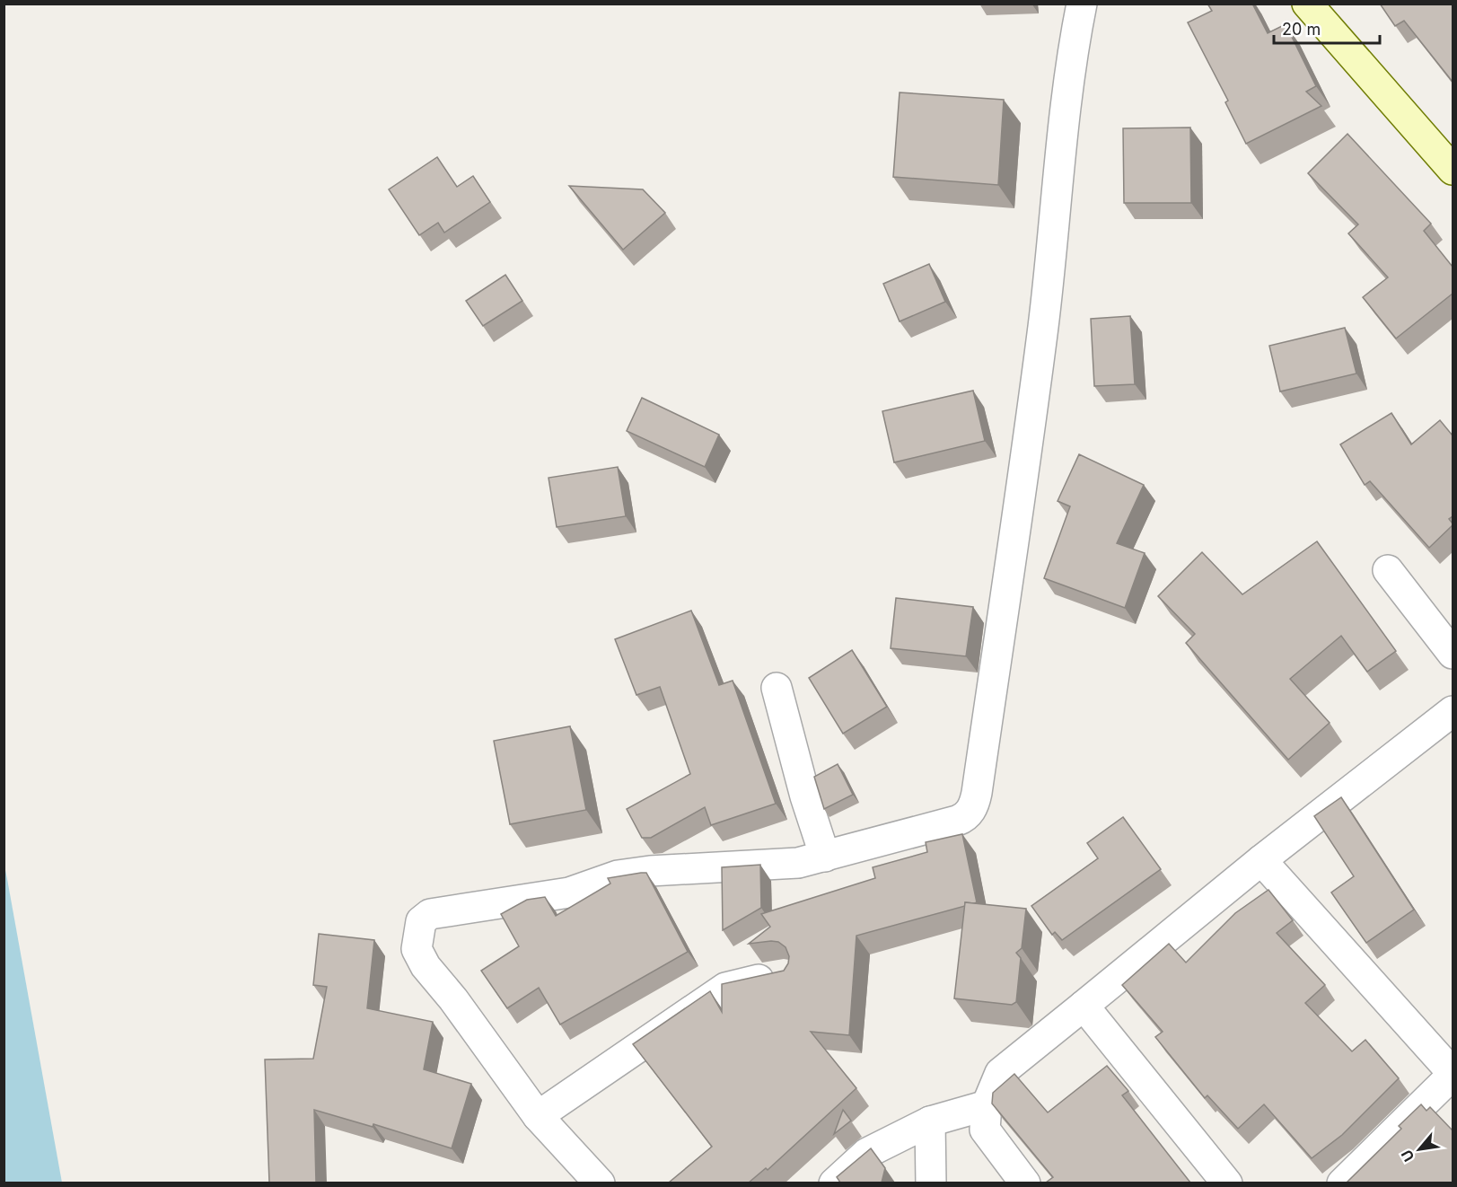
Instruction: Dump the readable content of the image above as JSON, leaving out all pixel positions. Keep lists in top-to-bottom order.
{
  "scale_bar": "20 m",
  "north": "bottom left"
}
